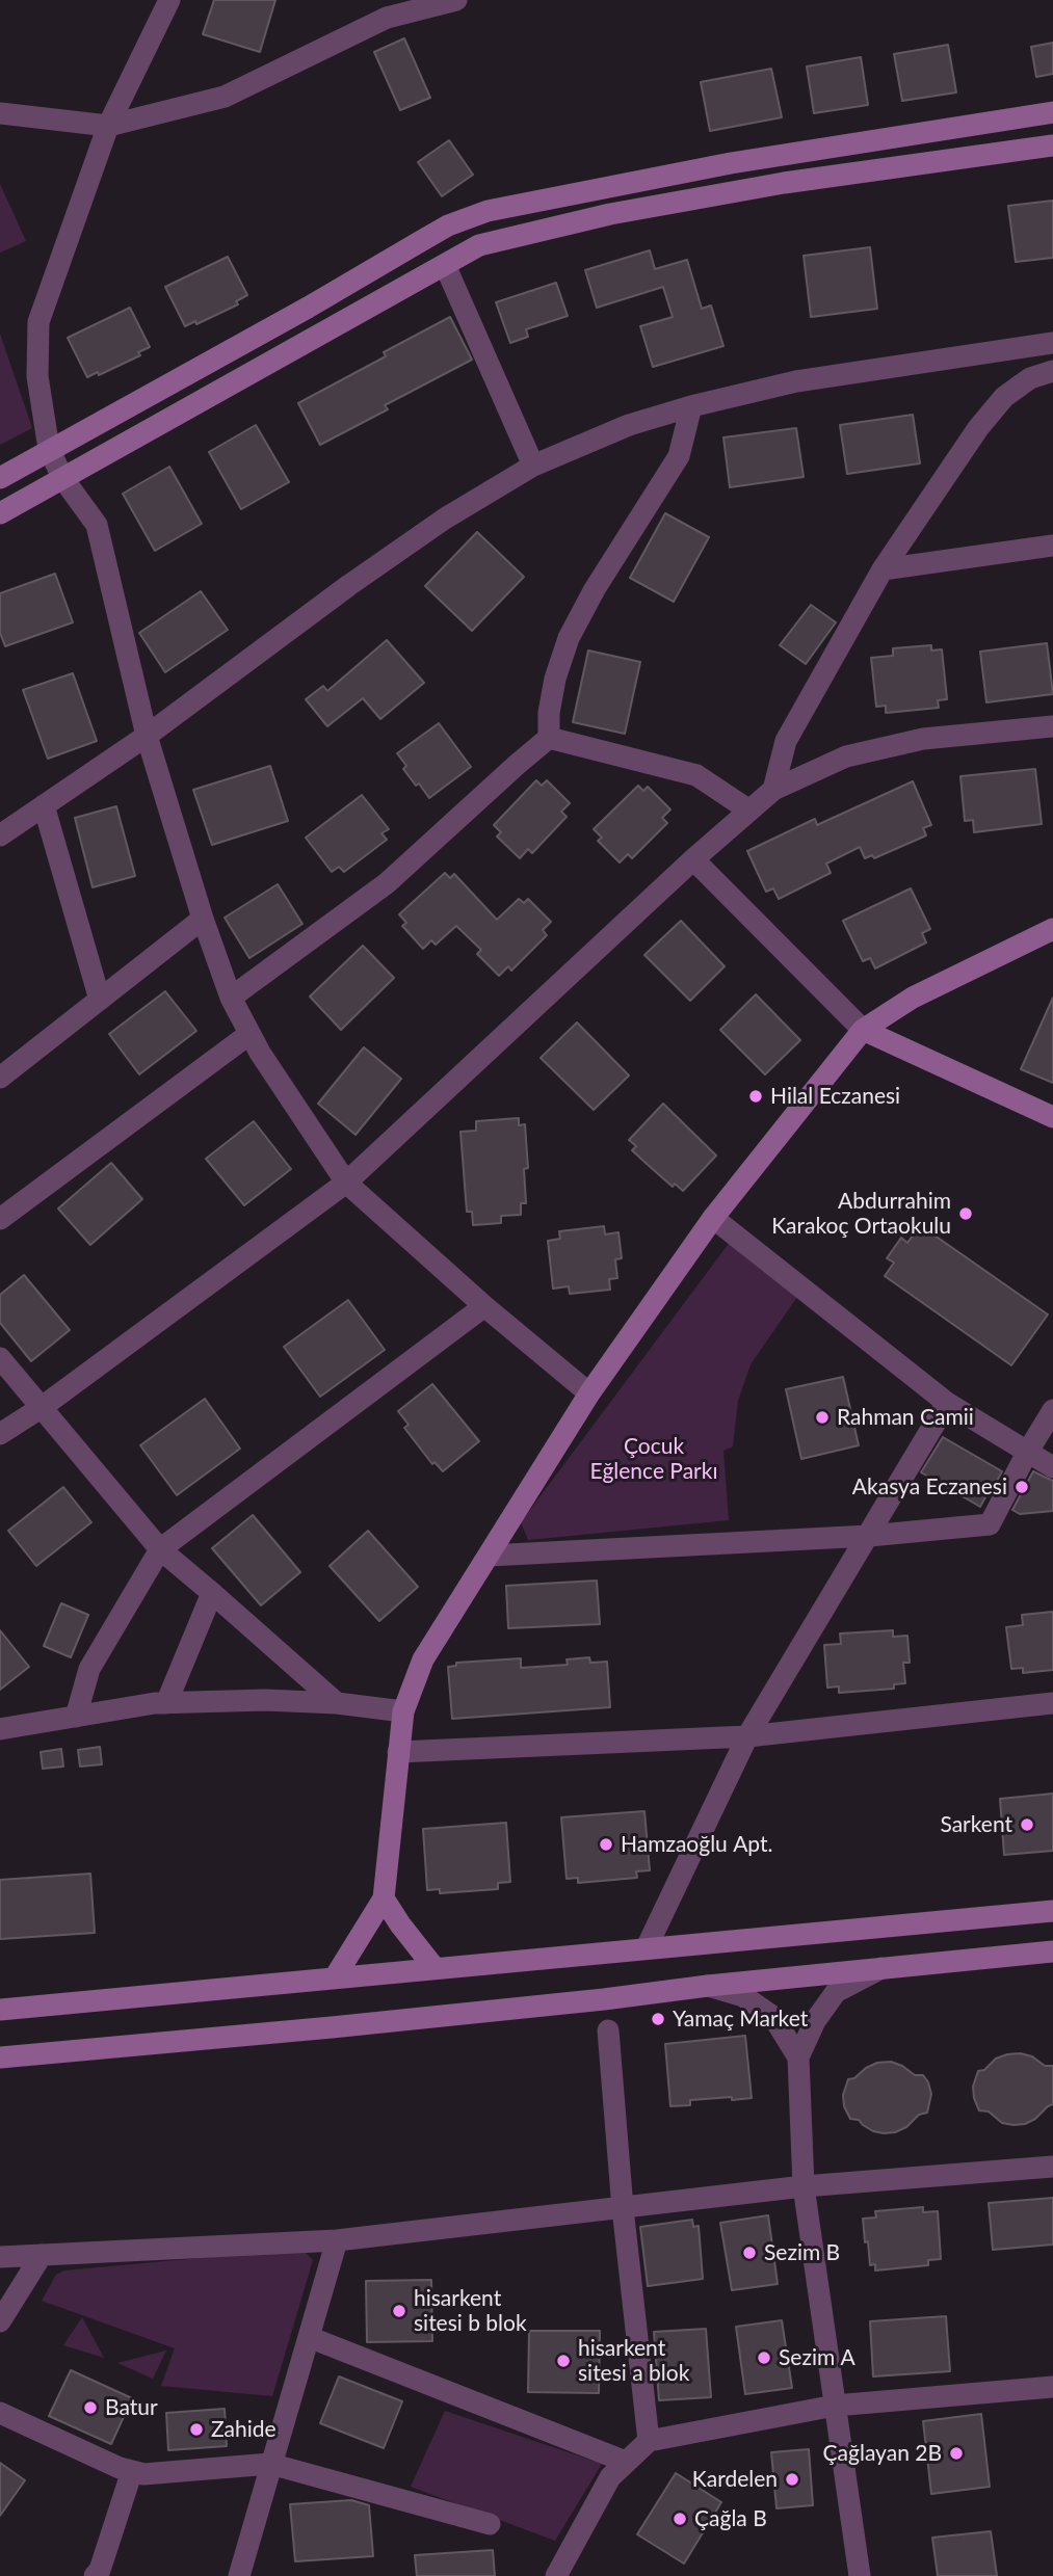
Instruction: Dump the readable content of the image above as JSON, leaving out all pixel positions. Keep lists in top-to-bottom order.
{
  "parks": ["Çocuk Eğlence Parkı"],
  "places": [
    "Hilal Eczanesi",
    "Abdurrahim Karakoç Ortaokulu",
    "Rahman Camii",
    "Akasya Eczanesi",
    "Sarkent",
    "Hamzaoğlu Apt.",
    "Yamaç Market",
    "Sezim B",
    "hisarkent sitesi b blok",
    "Sezim A",
    "hisarkent sitesi a blok",
    "Batur",
    "Zahide",
    "Çağlayan 2B",
    "Kardelen",
    "Çağla B"
  ]
}
